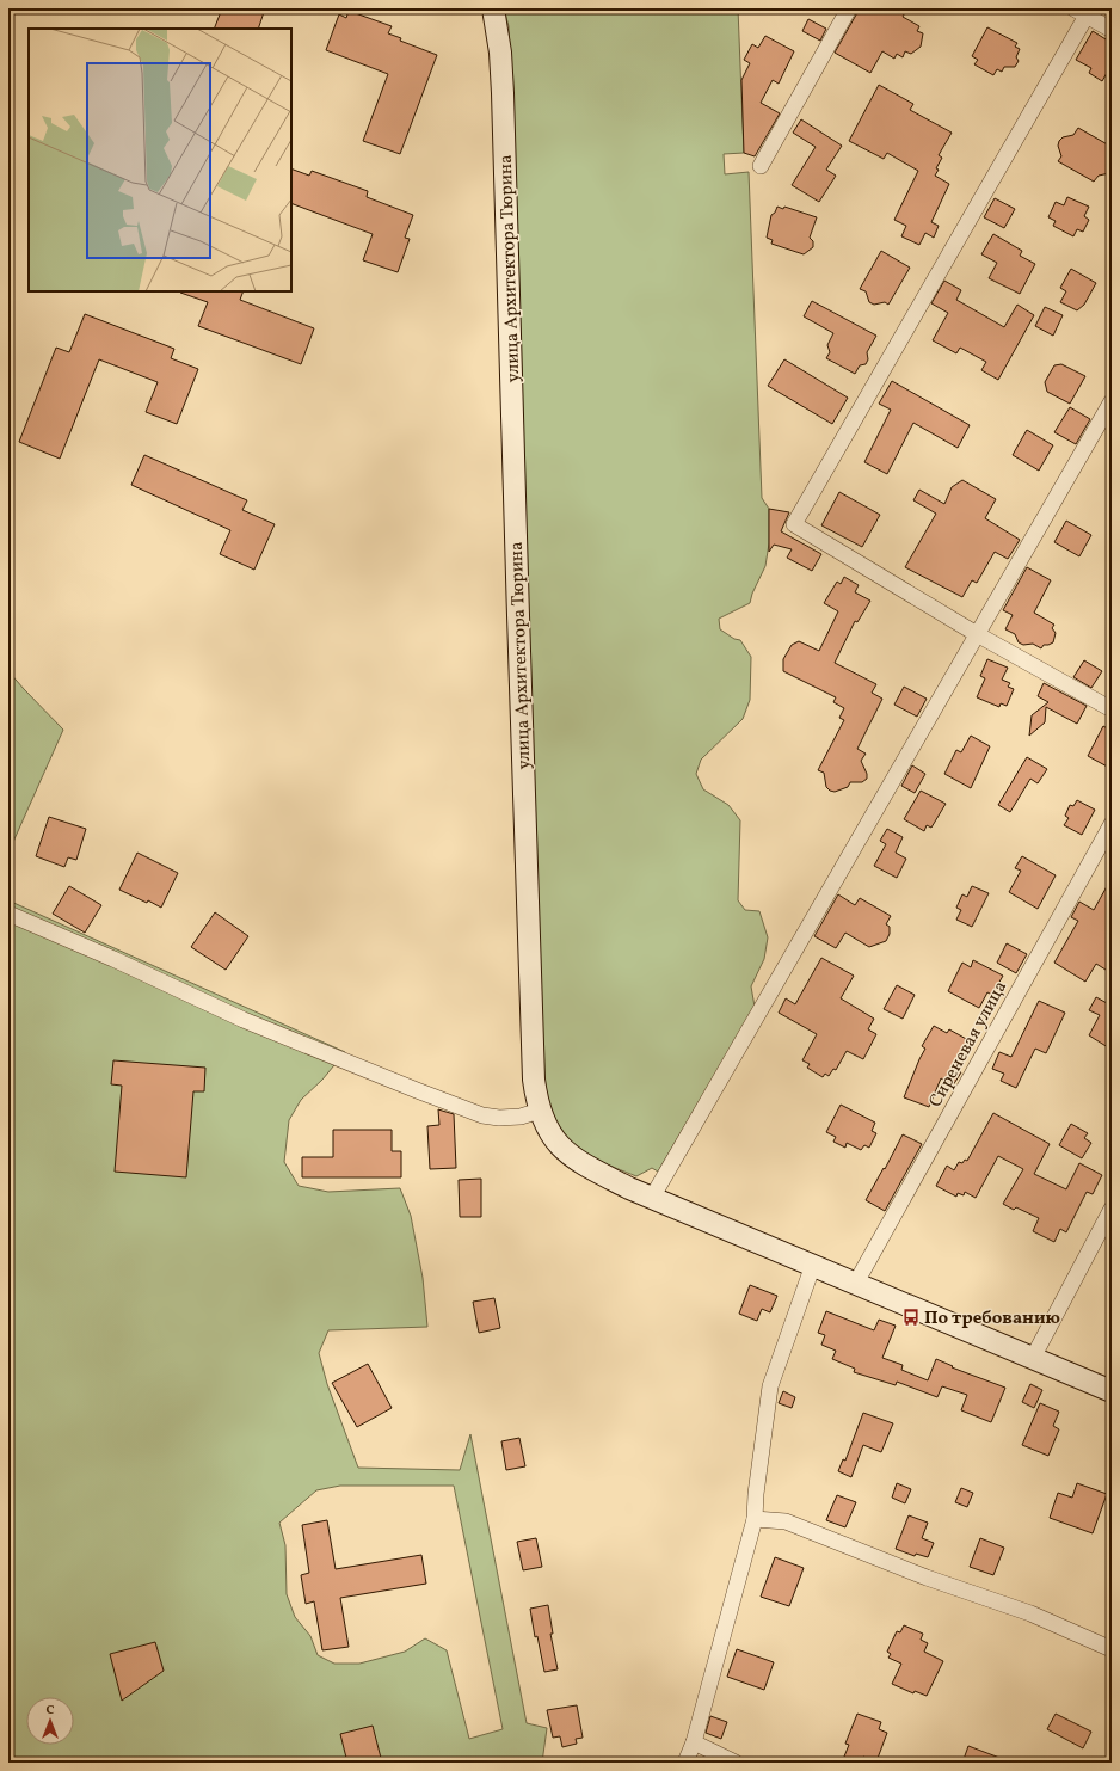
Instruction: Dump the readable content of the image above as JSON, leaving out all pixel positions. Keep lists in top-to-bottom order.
{
  "streets": {
    "street": ["улица Архитектора Тюрина", "Сиреневая улица"]
  },
  "crossings": [
    ["улица Архитектора Тюрина", "Сиреневая улица"]
  ],
  "places": {
    "bus stop": ["По требованию"]
  },
  "north": "top"
}
